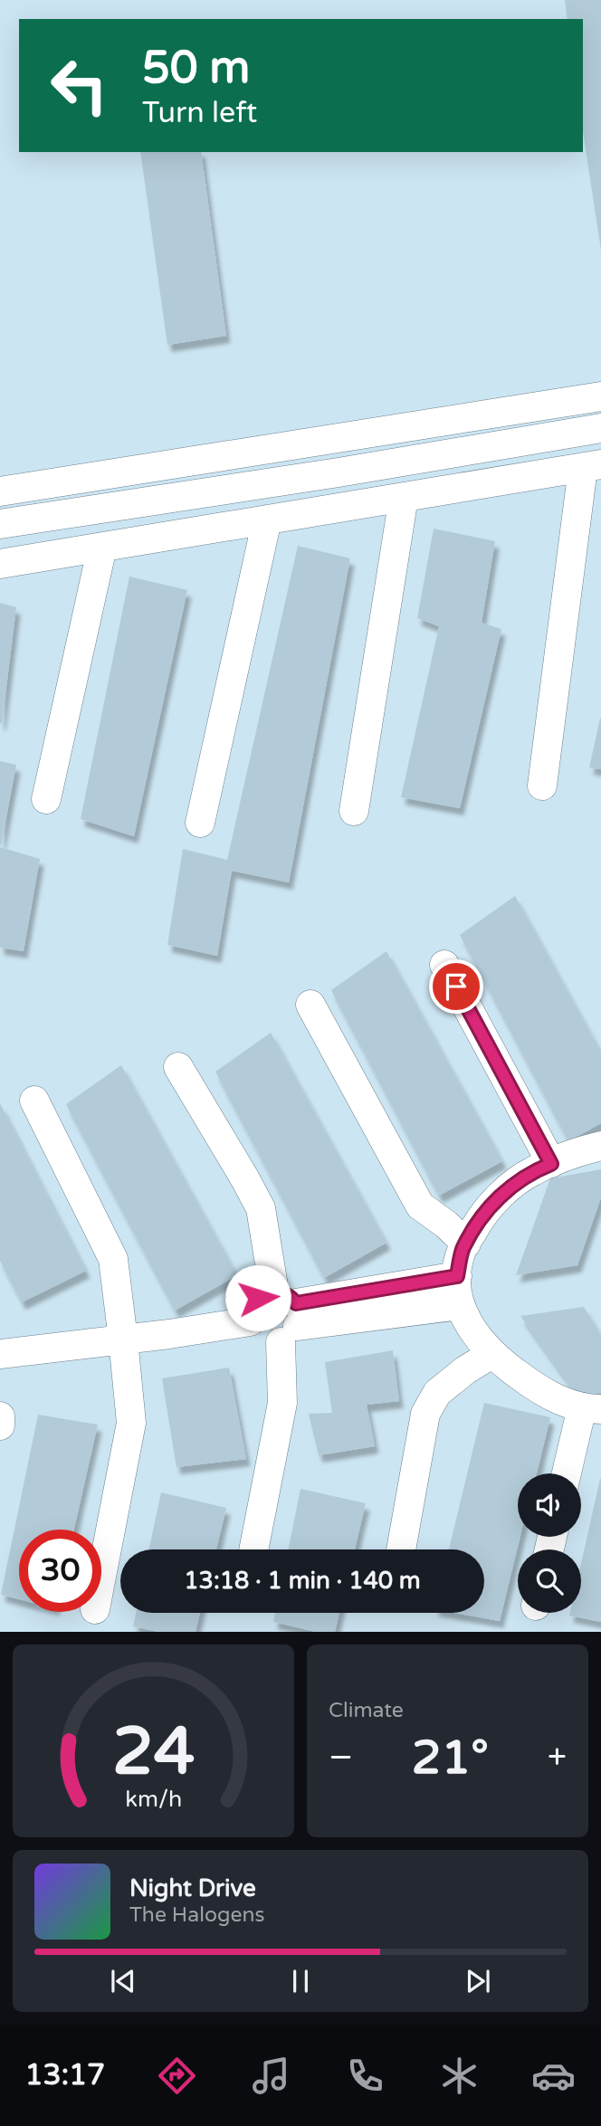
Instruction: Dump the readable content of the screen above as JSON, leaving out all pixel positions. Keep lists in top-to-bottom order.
{
  "page": {
    "turn": ["50 m", "Turn left"],
    "limit": "30",
    "trip": "13:18 · 1 min · 140 m",
    "tile": "Climate",
    "heat": ["−", "21°", "+"],
    "song": ["Night Drive", "The Halogens"],
    "tabs": "13:17",
    "gauge": ["24", "km/h"]
  }
}
